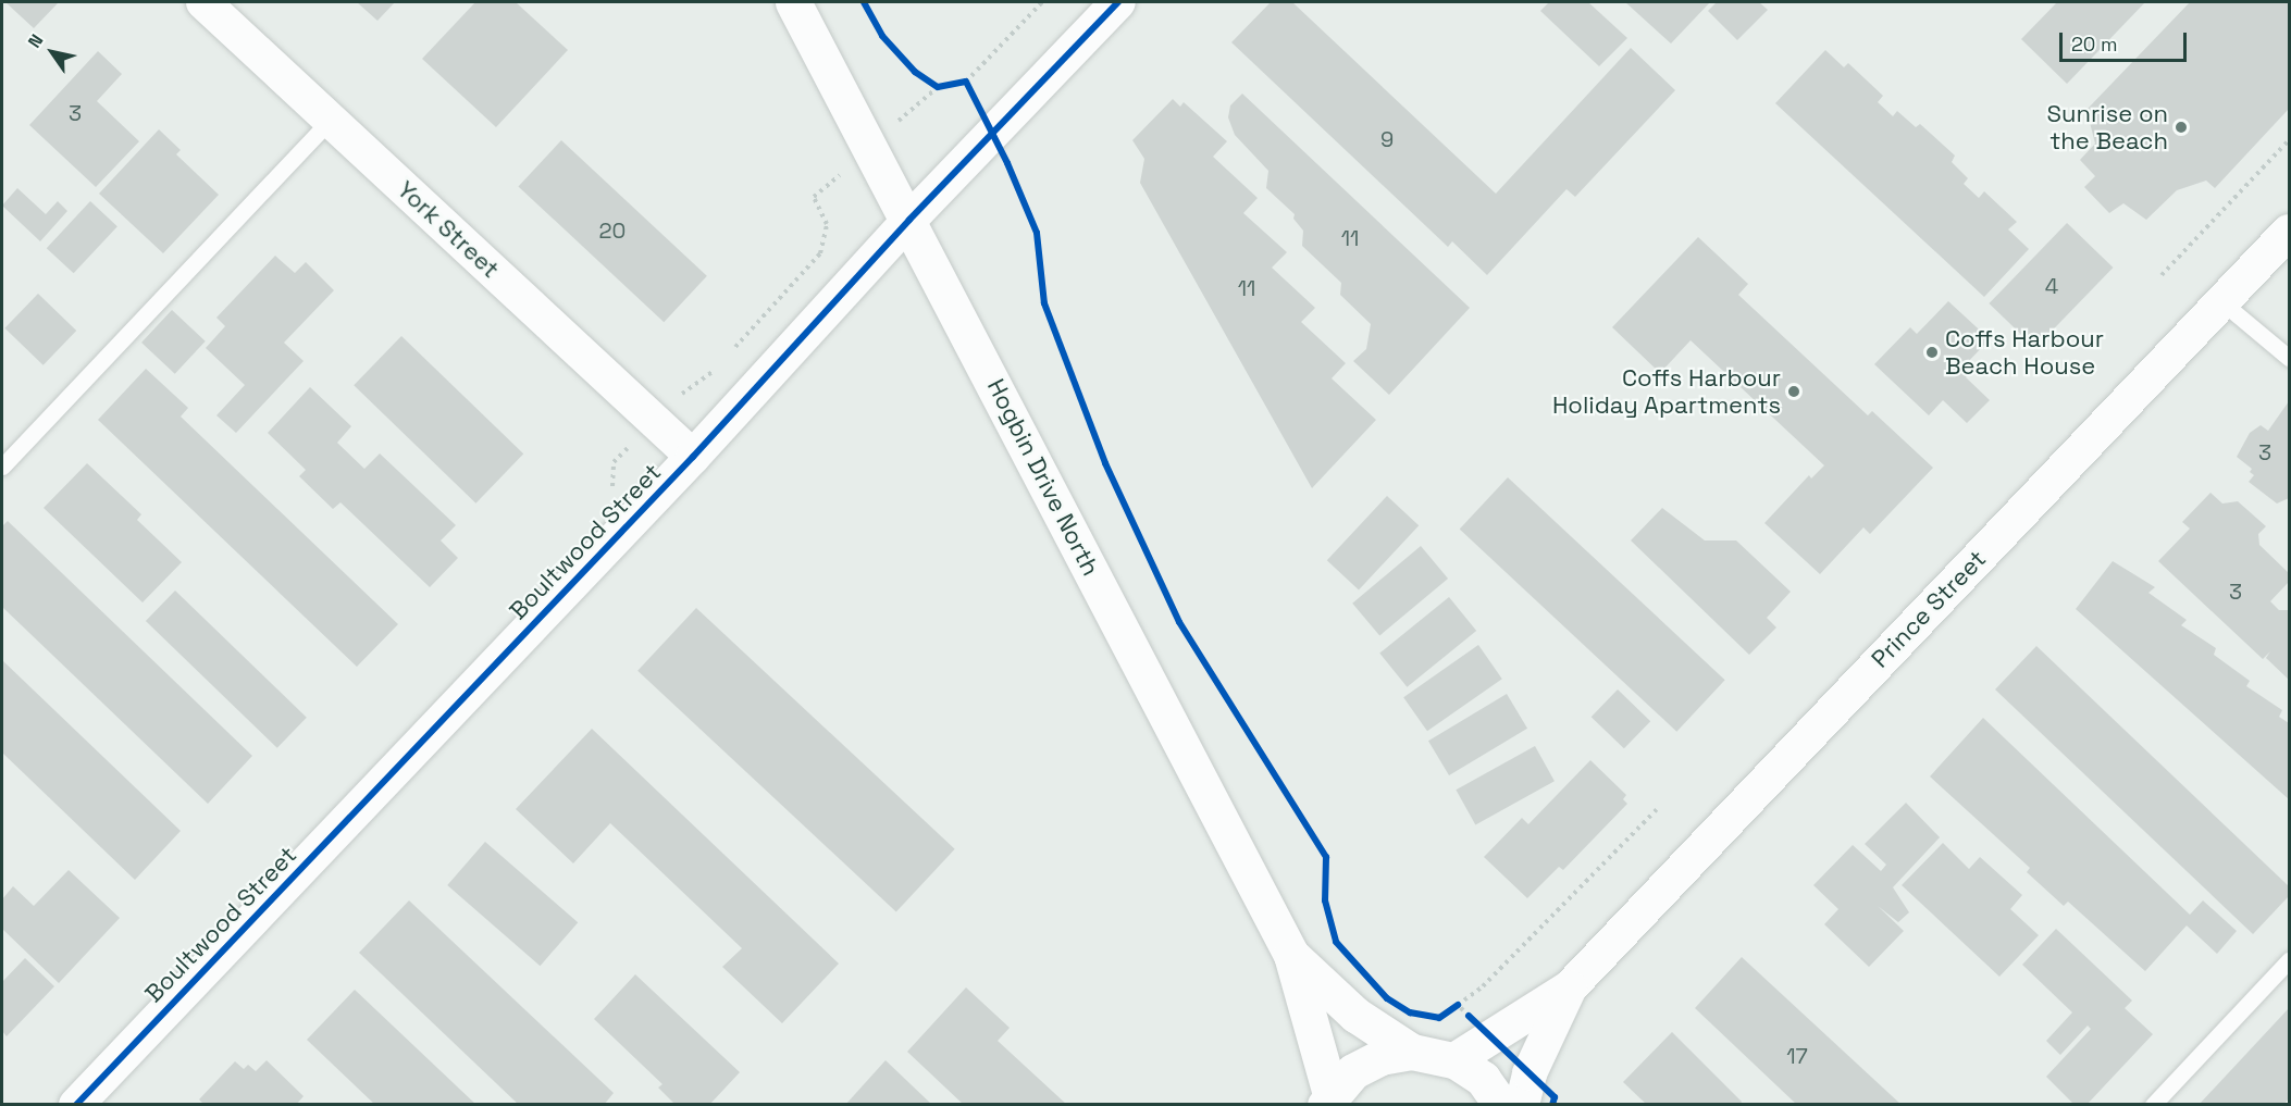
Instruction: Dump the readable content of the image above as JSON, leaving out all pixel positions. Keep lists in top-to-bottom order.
{
  "streets": {
    "main road": ["Hogbin Drive North"],
    "street": ["York Street", "Boultwood Street", "Prince Street"]
  },
  "crossings": [
    ["York Street", "Boultwood Street"],
    ["Hogbin Drive North", "Boultwood Street"]
  ],
  "places": ["Sunrise on the Beach", "Coffs Harbour Beach House", "Coffs Harbour Holiday Apartments"],
  "house_numbers": [
    "3",
    "9",
    "20",
    "11",
    "4",
    "11",
    "3",
    "3",
    "17"
  ],
  "scale_bar": "20 m",
  "north": "top left"
}
